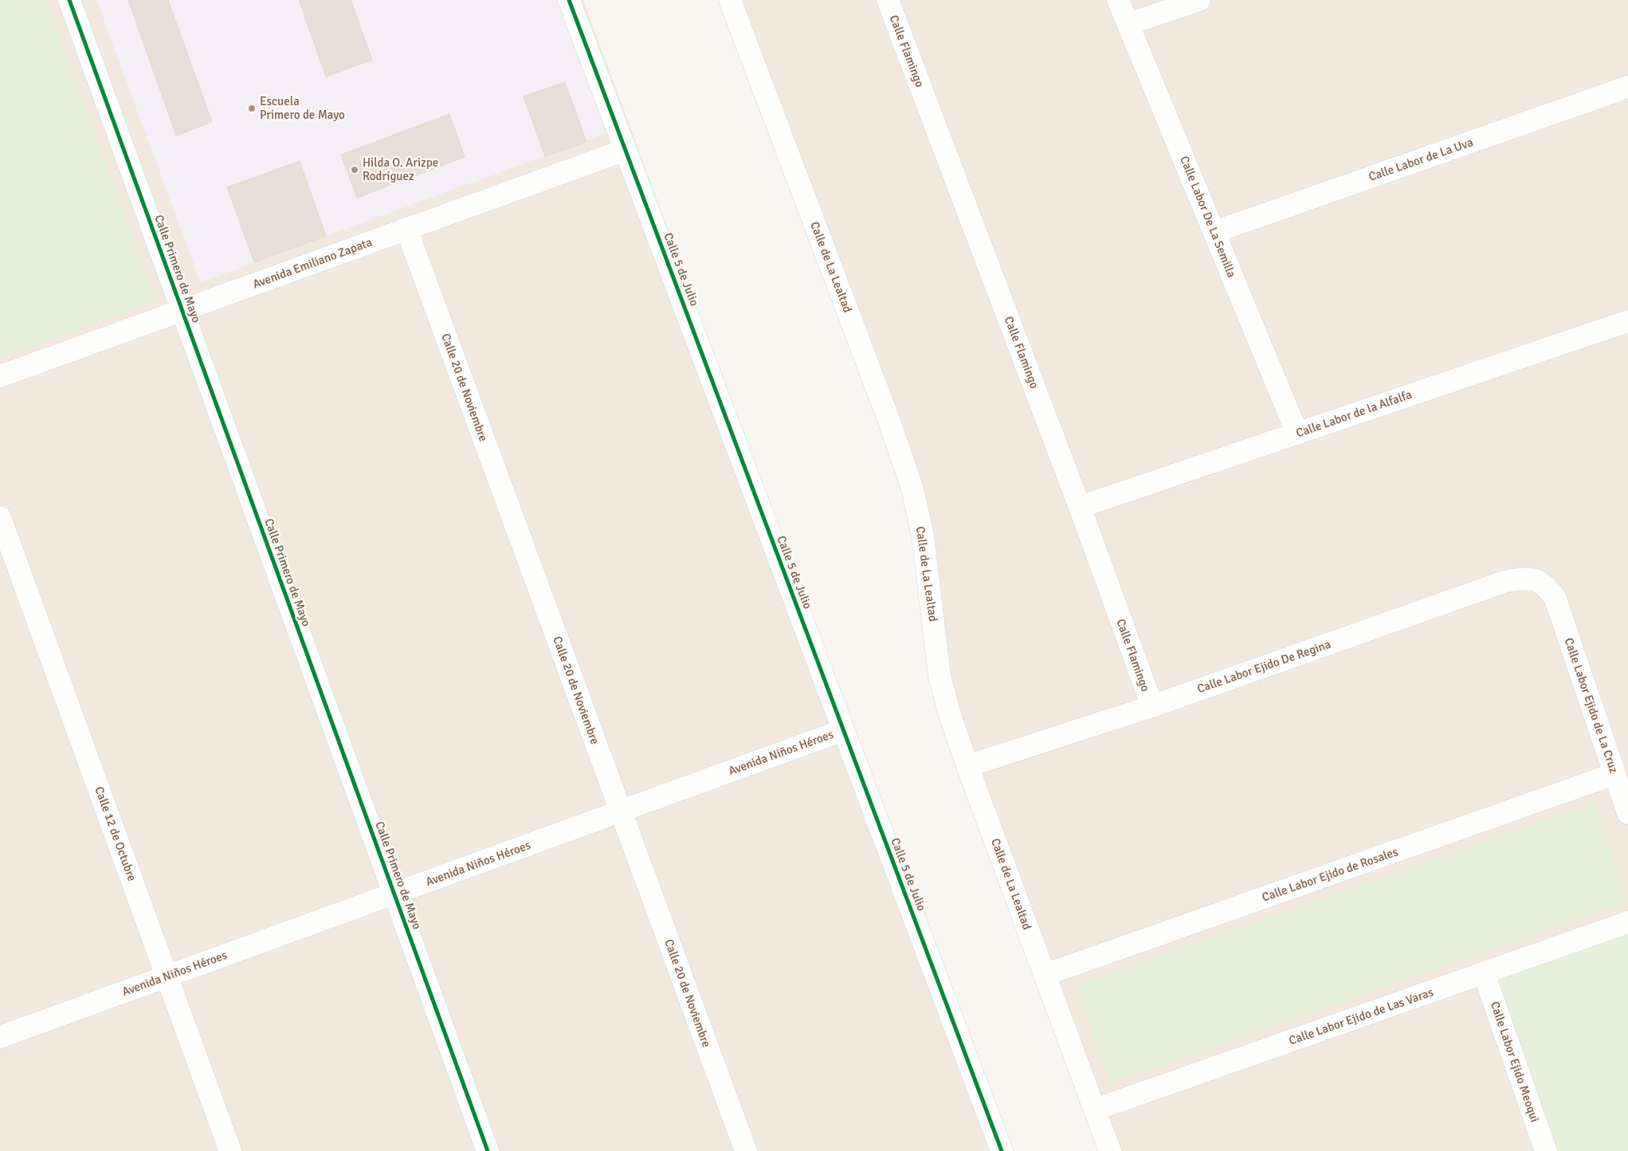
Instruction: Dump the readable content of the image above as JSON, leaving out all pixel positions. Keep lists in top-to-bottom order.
{
  "streets": {
    "street": [
      "Calle Flamingo",
      "Calle Labor de La Uva",
      "Calle Labor De La Semilla",
      "Avenida Emiliano Zapata",
      "Calle de La Lealtad",
      "Calle Primero de Mayo",
      "Calle 5 de Julio",
      "Calle 20 de Noviembre",
      "Calle Labor de la Alfalfa",
      "Calle Labor Ejido De Regina",
      "Calle Labor Ejido de La Cruz",
      "Avenida Niños Héroes",
      "Calle 12 de Octubre",
      "Calle Labor Ejido de Rosales",
      "Calle Labor Ejido de Las Varas",
      "Calle Labor Ejido Meoqui"
    ]
  },
  "crossings": [
    ["Calle Flamingo", "Calle Labor de la Alfalfa"],
    ["Calle Flamingo", "Calle Labor Ejido De Regina"],
    ["Calle Labor de La Uva", "Calle Labor De La Semilla"],
    ["Calle Labor De La Semilla", "Calle Labor de la Alfalfa"],
    ["Avenida Emiliano Zapata", "Calle Primero de Mayo"],
    ["Avenida Emiliano Zapata", "Calle 5 de Julio"],
    ["Avenida Emiliano Zapata", "Calle 20 de Noviembre"],
    ["Calle de La Lealtad", "Calle Labor Ejido De Regina"],
    ["Calle de La Lealtad", "Calle Labor Ejido de Rosales"],
    ["Calle de La Lealtad", "Calle Labor Ejido de Las Varas"],
    ["Calle Primero de Mayo", "Avenida Niños Héroes"],
    ["Calle 5 de Julio", "Avenida Niños Héroes"],
    ["Calle 20 de Noviembre", "Avenida Niños Héroes"],
    ["Calle Labor Ejido De Regina", "Calle Labor Ejido de La Cruz"],
    ["Calle Labor Ejido de La Cruz", "Calle Labor Ejido de Rosales"],
    ["Avenida Niños Héroes", "Calle 12 de Octubre"],
    ["Calle Labor Ejido de Las Varas", "Calle Labor Ejido Meoqui"]
  ],
  "places": ["Escuela Primero de Mayo", "Hilda O. Arizpe Rodríguez"]
}
